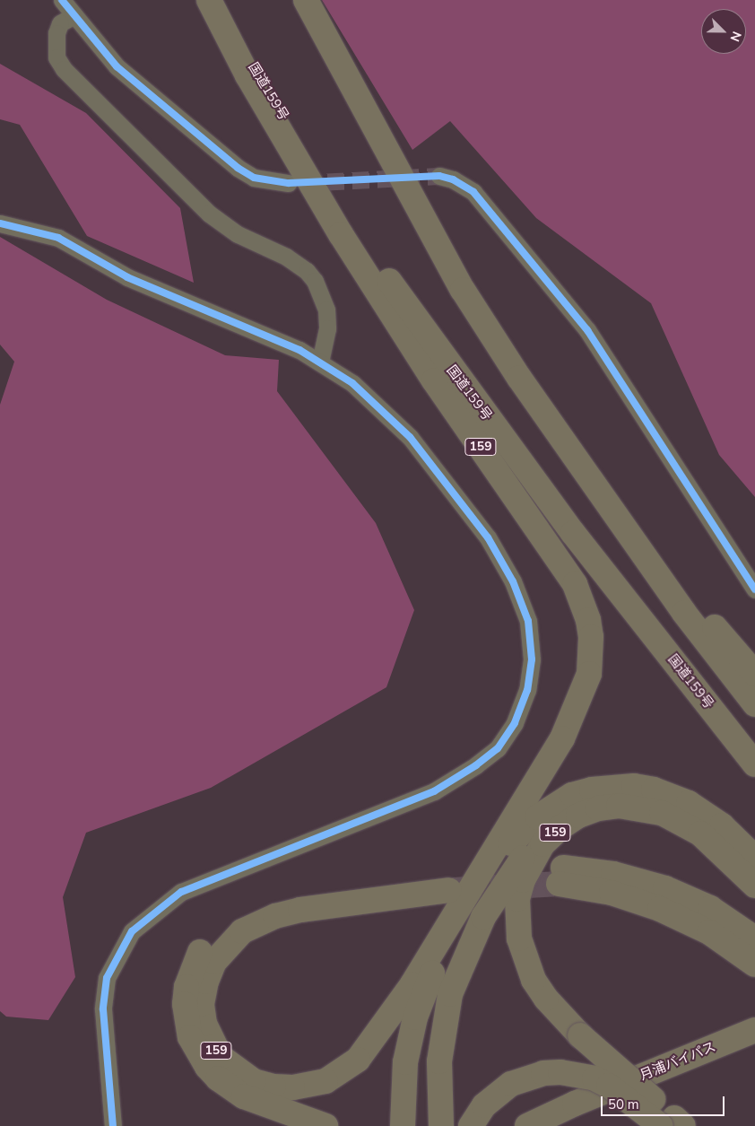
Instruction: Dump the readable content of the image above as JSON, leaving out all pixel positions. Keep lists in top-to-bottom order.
{
  "streets": {
    "highway": ["国道159号", "159", "月浦バイパス"]
  },
  "scale_bar": "50 m",
  "north": "bottom right"
}
